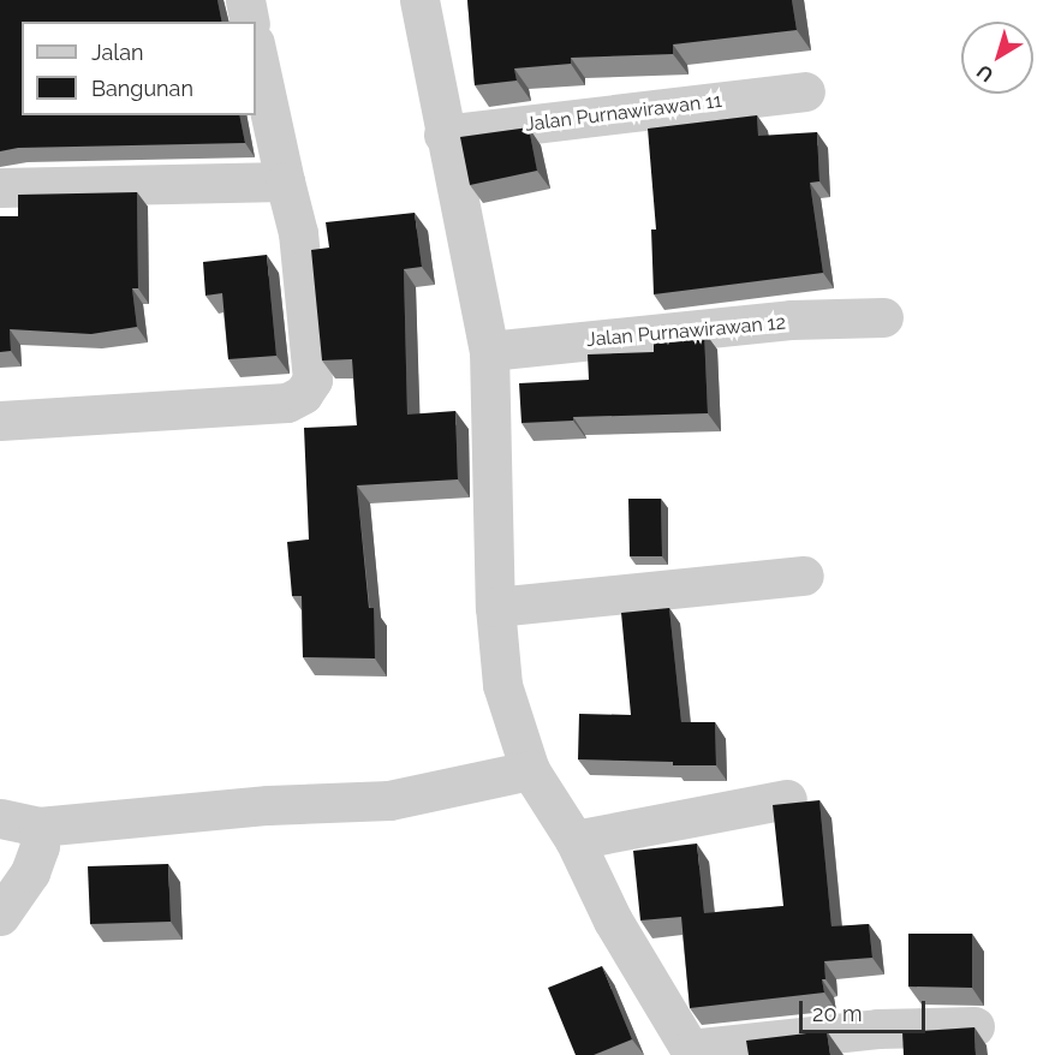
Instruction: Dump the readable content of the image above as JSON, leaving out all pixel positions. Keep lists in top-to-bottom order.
{
  "streets": {
    "street": ["Jalan Purnawirawan 11", "Jalan Purnawirawan 12"]
  },
  "legend": ["Jalan", "Bangunan"],
  "scale_bar": "20 m",
  "north": "bottom left"
}
